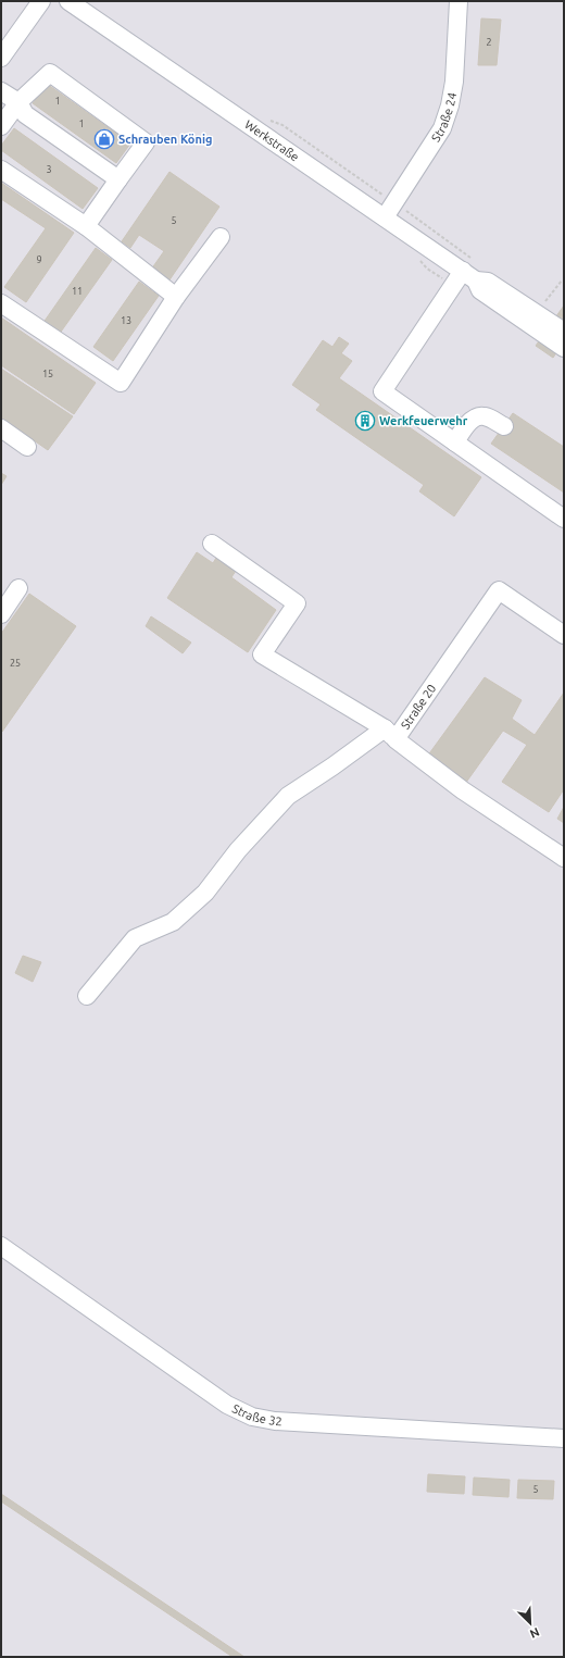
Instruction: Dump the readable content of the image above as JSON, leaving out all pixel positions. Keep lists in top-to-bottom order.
{
  "streets": {
    "street": [
      "Straße 24",
      "Werkstraße",
      "Straße 20",
      "Straße 32"
    ]
  },
  "crossings": [
    ["Straße 24", "Werkstraße"]
  ],
  "places": {
    "shop": ["Schrauben König"],
    "building": ["Werkfeuerwehr"]
  },
  "house_numbers": [
    "2",
    "1",
    "1",
    "3",
    "5",
    "9",
    "11",
    "13",
    "15",
    "25",
    "5"
  ],
  "north": "bottom right"
}
